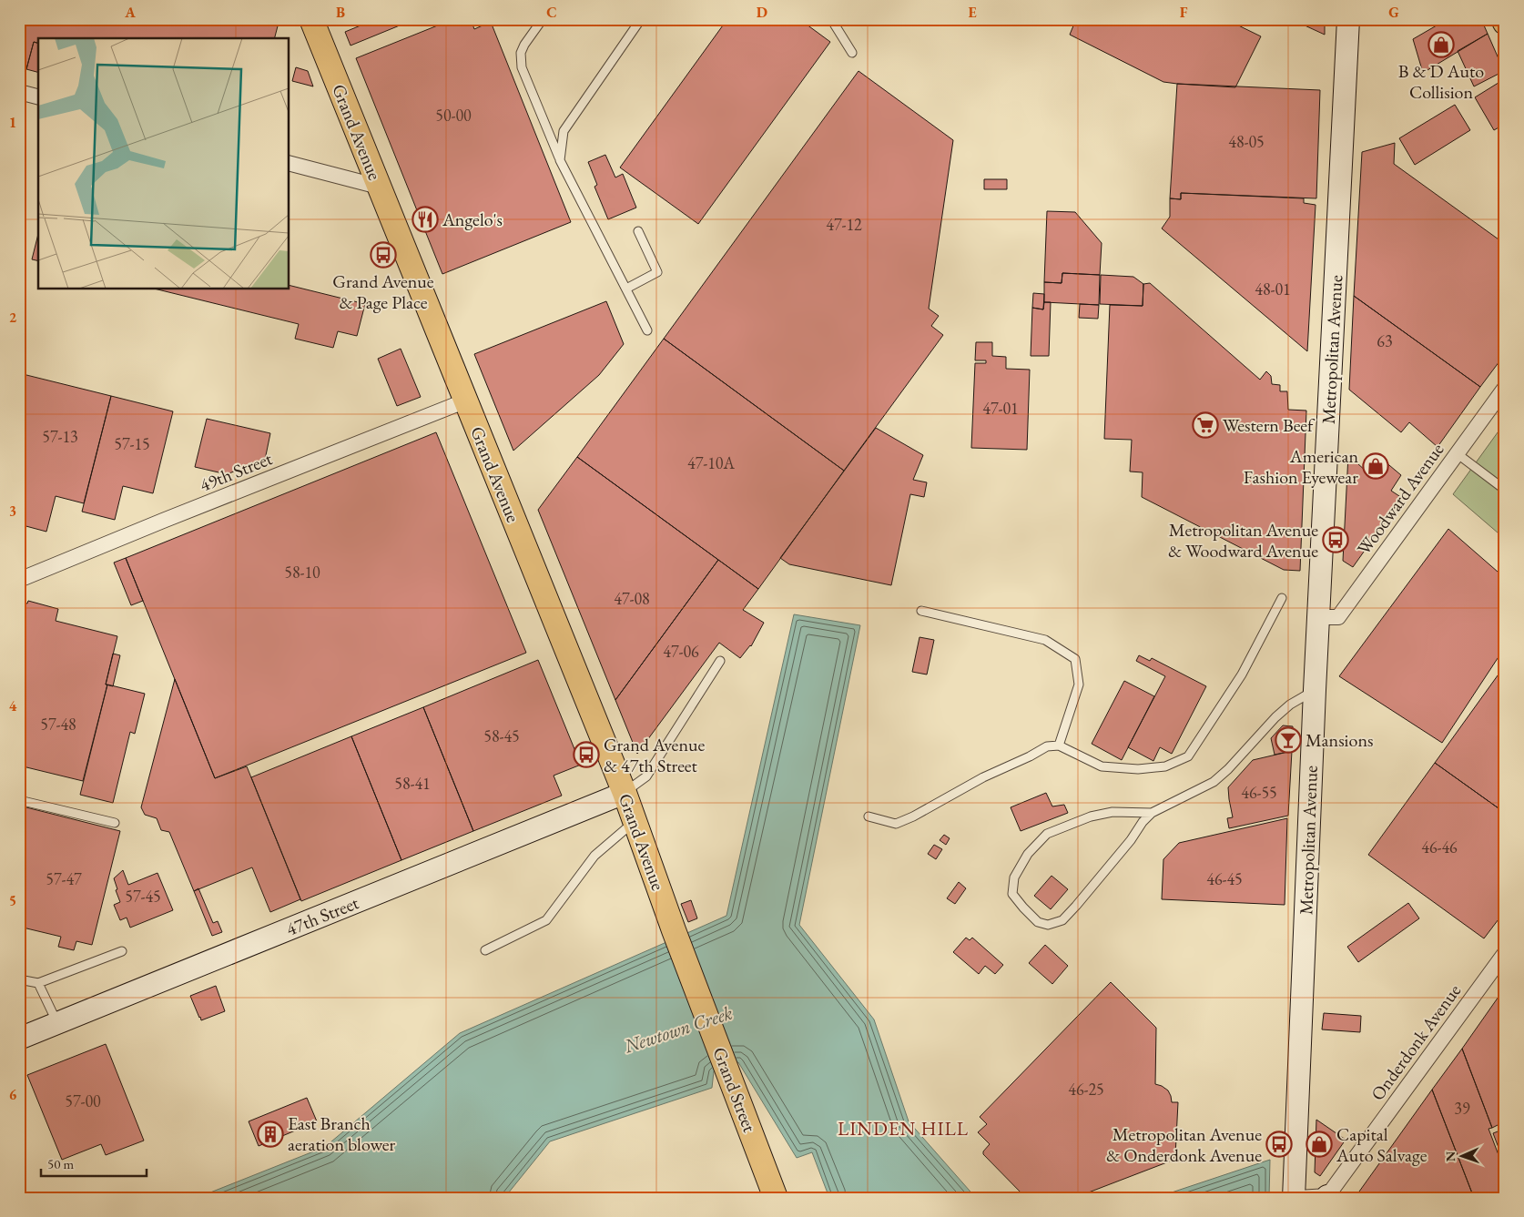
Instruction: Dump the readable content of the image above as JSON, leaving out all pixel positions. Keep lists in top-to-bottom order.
{
  "streets": {
    "main road": [
      "Grand Avenue",
      "Metropolitan Avenue",
      "47th Street",
      "Grand Street"
    ],
    "street": ["49th Street", "Woodward Avenue", "Onderdonk Avenue"]
  },
  "crossings": [
    ["Grand Avenue", "49th Street"],
    ["Grand Avenue", "47th Street"],
    ["Grand Avenue", "Grand Street"],
    ["Metropolitan Avenue", "Woodward Avenue"]
  ],
  "districts": ["LINDEN HILL"],
  "water": ["Newtown Creek"],
  "places": {
    "shop": ["B & D Auto Collision", "American Fashion Eyewear", "Capital Auto Salvage"],
    "restaurant": ["Angelo's"],
    "bus stop": [
      "Grand Avenue & Page Place",
      "Metropolitan Avenue & Woodward Avenue",
      "Grand Avenue & 47th Street",
      "Metropolitan Avenue & Onderdonk Avenue"
    ],
    "supermarket": ["Western Beef"],
    "bar": ["Mansions"],
    "building": ["East Branch aeration blower"]
  },
  "house_numbers": [
    "50-00",
    "48-05",
    "47-12",
    "48-01",
    "63",
    "47-01",
    "57-13",
    "57-15",
    "47-10A",
    "58-10",
    "47-08",
    "47-06",
    "57-48",
    "58-45",
    "58-41",
    "46-55",
    "46-46",
    "57-47",
    "46-45",
    "57-45",
    "46-25",
    "57-00",
    "39"
  ],
  "scale_bar": "50 m",
  "north": "left",
  "grid": {
    "columns": [
      "A",
      "B",
      "C",
      "D",
      "E",
      "F",
      "G"
    ],
    "rows": [
      "1",
      "2",
      "3",
      "4",
      "5",
      "6"
    ]
  }
}
